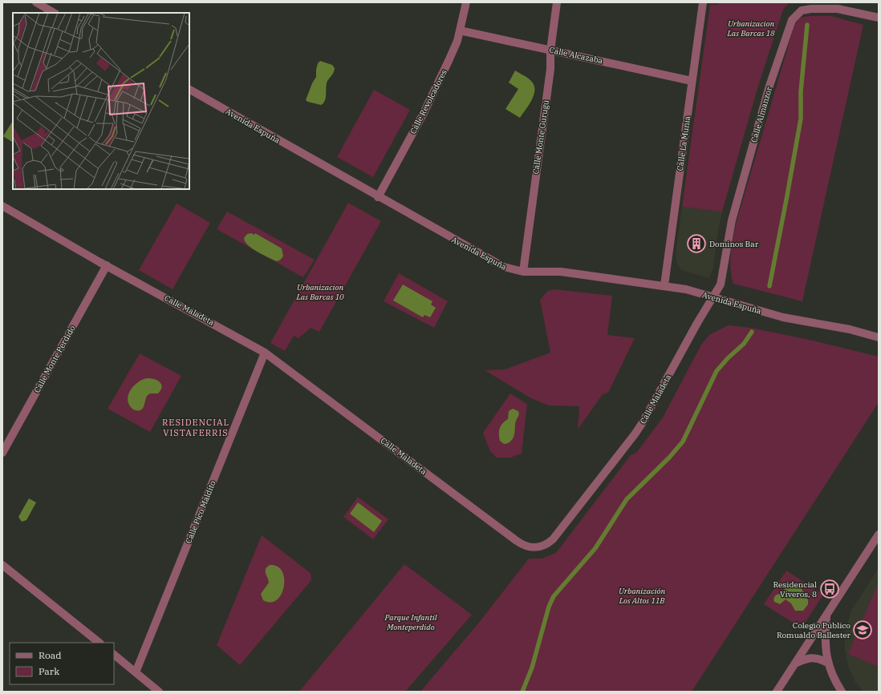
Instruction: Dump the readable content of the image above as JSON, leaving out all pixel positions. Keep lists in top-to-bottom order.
{
  "streets": {
    "street": [
      "Calle Alcazaba",
      "Calle Revolcadores",
      "Calle Almanzor",
      "Avenida Espuña",
      "Calle Monte Gurugú",
      "Calle La Munia",
      "Calle Maladeta",
      "Calle Monte Perdido",
      "Calle Pico Maldito"
    ]
  },
  "crossings": [
    ["Calle Alcazaba", "Calle Revolcadores"],
    ["Calle Alcazaba", "Calle Monte Gurugú"],
    ["Calle Alcazaba", "Calle La Munia"],
    ["Calle Revolcadores", "Avenida Espuña"],
    ["Calle Almanzor", "Avenida Espuña"],
    ["Calle Almanzor", "Calle Maladeta"],
    ["Avenida Espuña", "Calle Monte Gurugú"],
    ["Avenida Espuña", "Calle La Munia"],
    ["Avenida Espuña", "Calle Maladeta"],
    ["Calle Maladeta", "Calle Monte Perdido"],
    ["Calle Maladeta", "Calle Pico Maldito"]
  ],
  "districts": ["RESIDENCIAL VISTAFERRIS"],
  "parks": [
    "Urbanizacion Las Barcas 18",
    "Urbanizacion Las Barcas 10",
    "Urbanización Los Altos 11B",
    "Parque Infantil Monteperdido"
  ],
  "places": {
    "building": ["Dominos Bar"],
    "bus stop": ["Residencial Viveros, 8"],
    "school or university": ["Colegio Público Romualdo Ballester"]
  },
  "legend": ["Road", "Park"]
}
